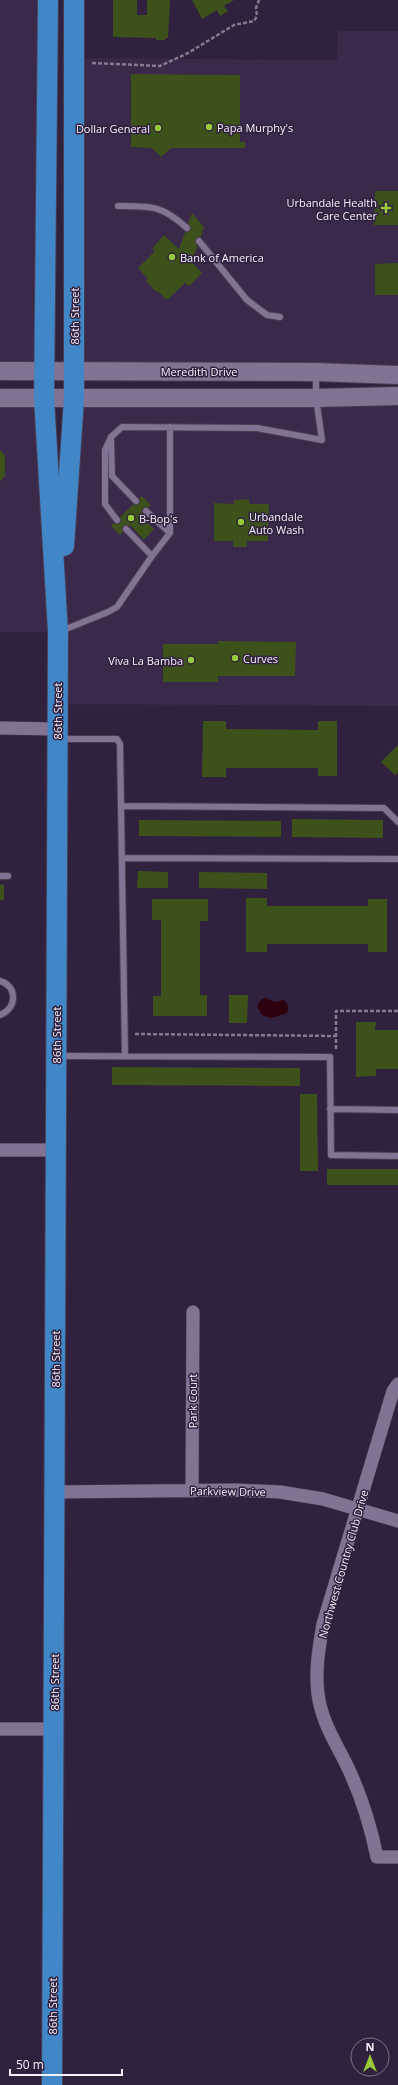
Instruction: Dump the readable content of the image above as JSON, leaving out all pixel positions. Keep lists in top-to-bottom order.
{
  "streets": {
    "main road": ["86th Street", "Meredith Drive"],
    "street": ["Park Court", "Parkview Drive", "Northwest Country Club Drive"]
  },
  "crossings": [
    ["86th Street", "Meredith Drive"],
    ["86th Street", "Parkview Drive"],
    ["Park Court", "Parkview Drive"],
    ["Parkview Drive", "Northwest Country Club Drive"]
  ],
  "places": {
    "other": [
      "Papa Murphy's",
      "Dollar General",
      "Bank of America",
      "B-Bop's",
      "Urbandale Auto Wash",
      "Curves",
      "Viva La Bamba"
    ],
    "health": ["Urbandale Health Care Center"]
  },
  "scale_bar": "50 m",
  "north": "top"
}
